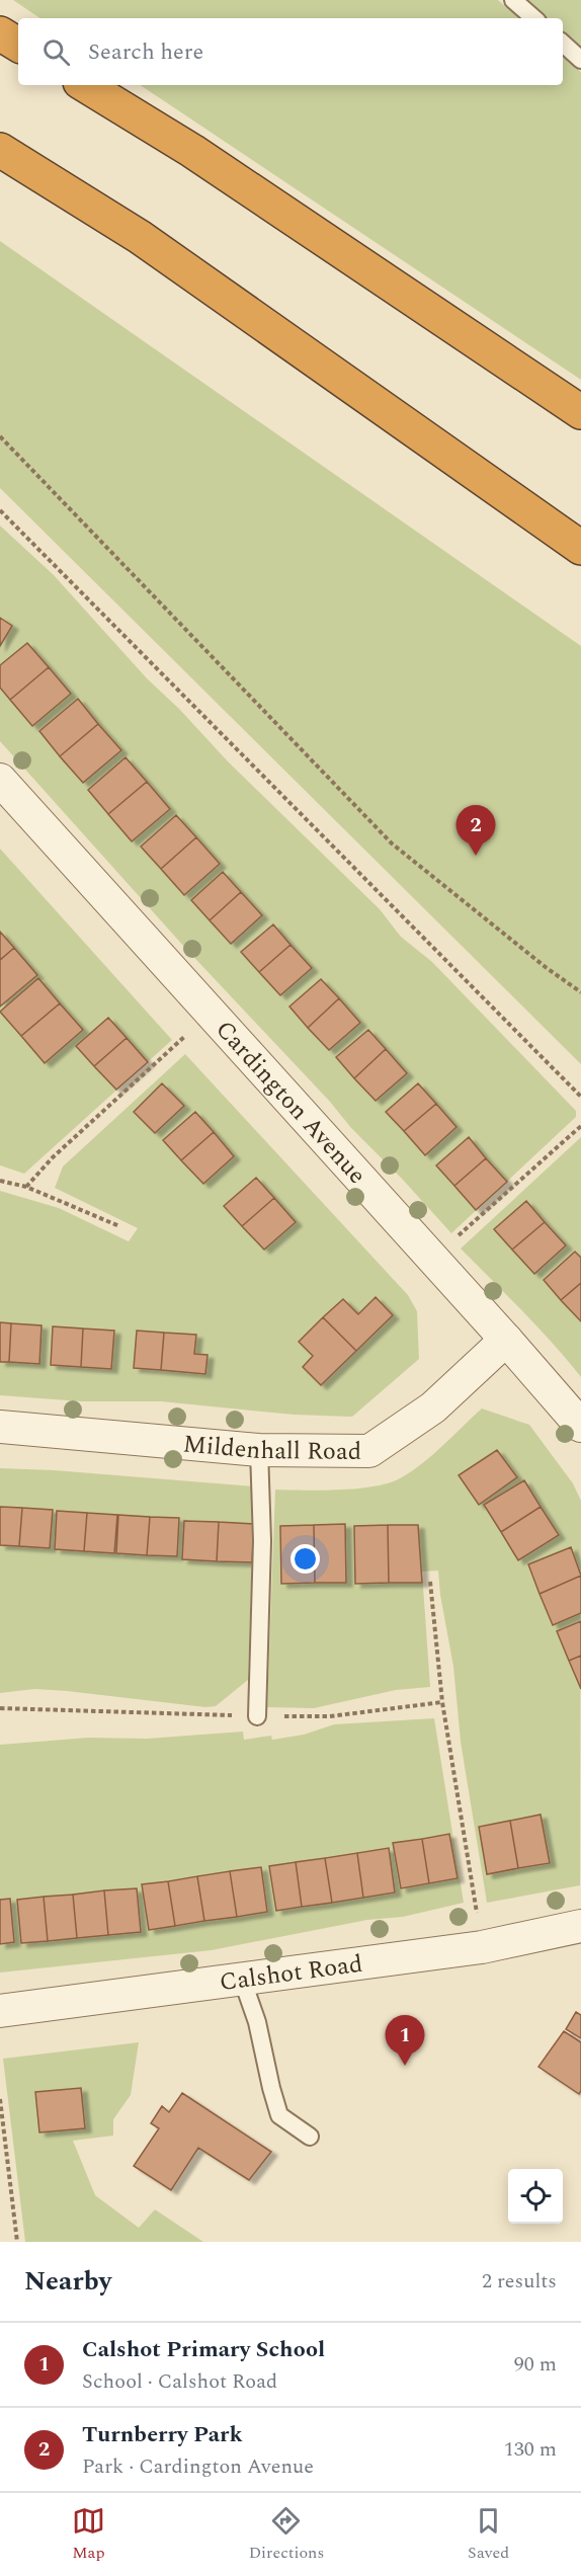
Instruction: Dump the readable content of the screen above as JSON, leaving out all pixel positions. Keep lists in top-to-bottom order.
{
  "streets": {
    "street": ["Cardington Avenue", "Mildenhall Road", "Calshot Road"]
  },
  "crossings": [
    ["Cardington Avenue", "Mildenhall Road"]
  ],
  "page": {
    "search": "Search here",
    "pins": ["2", "1"],
    "heading": ["Nearby", "2 results"],
    "list": [
      {
        "mark": "1",
        "name": "Calshot Primary School",
        "note": "School · Calshot Road",
        "value": "90 m"
      },
      {
        "mark": "2",
        "name": "Turnberry Park",
        "note": "Park · Cardington Avenue",
        "value": "130 m"
      }
    ],
    "nav": ["Map", "Directions", "Saved"]
  }
}
